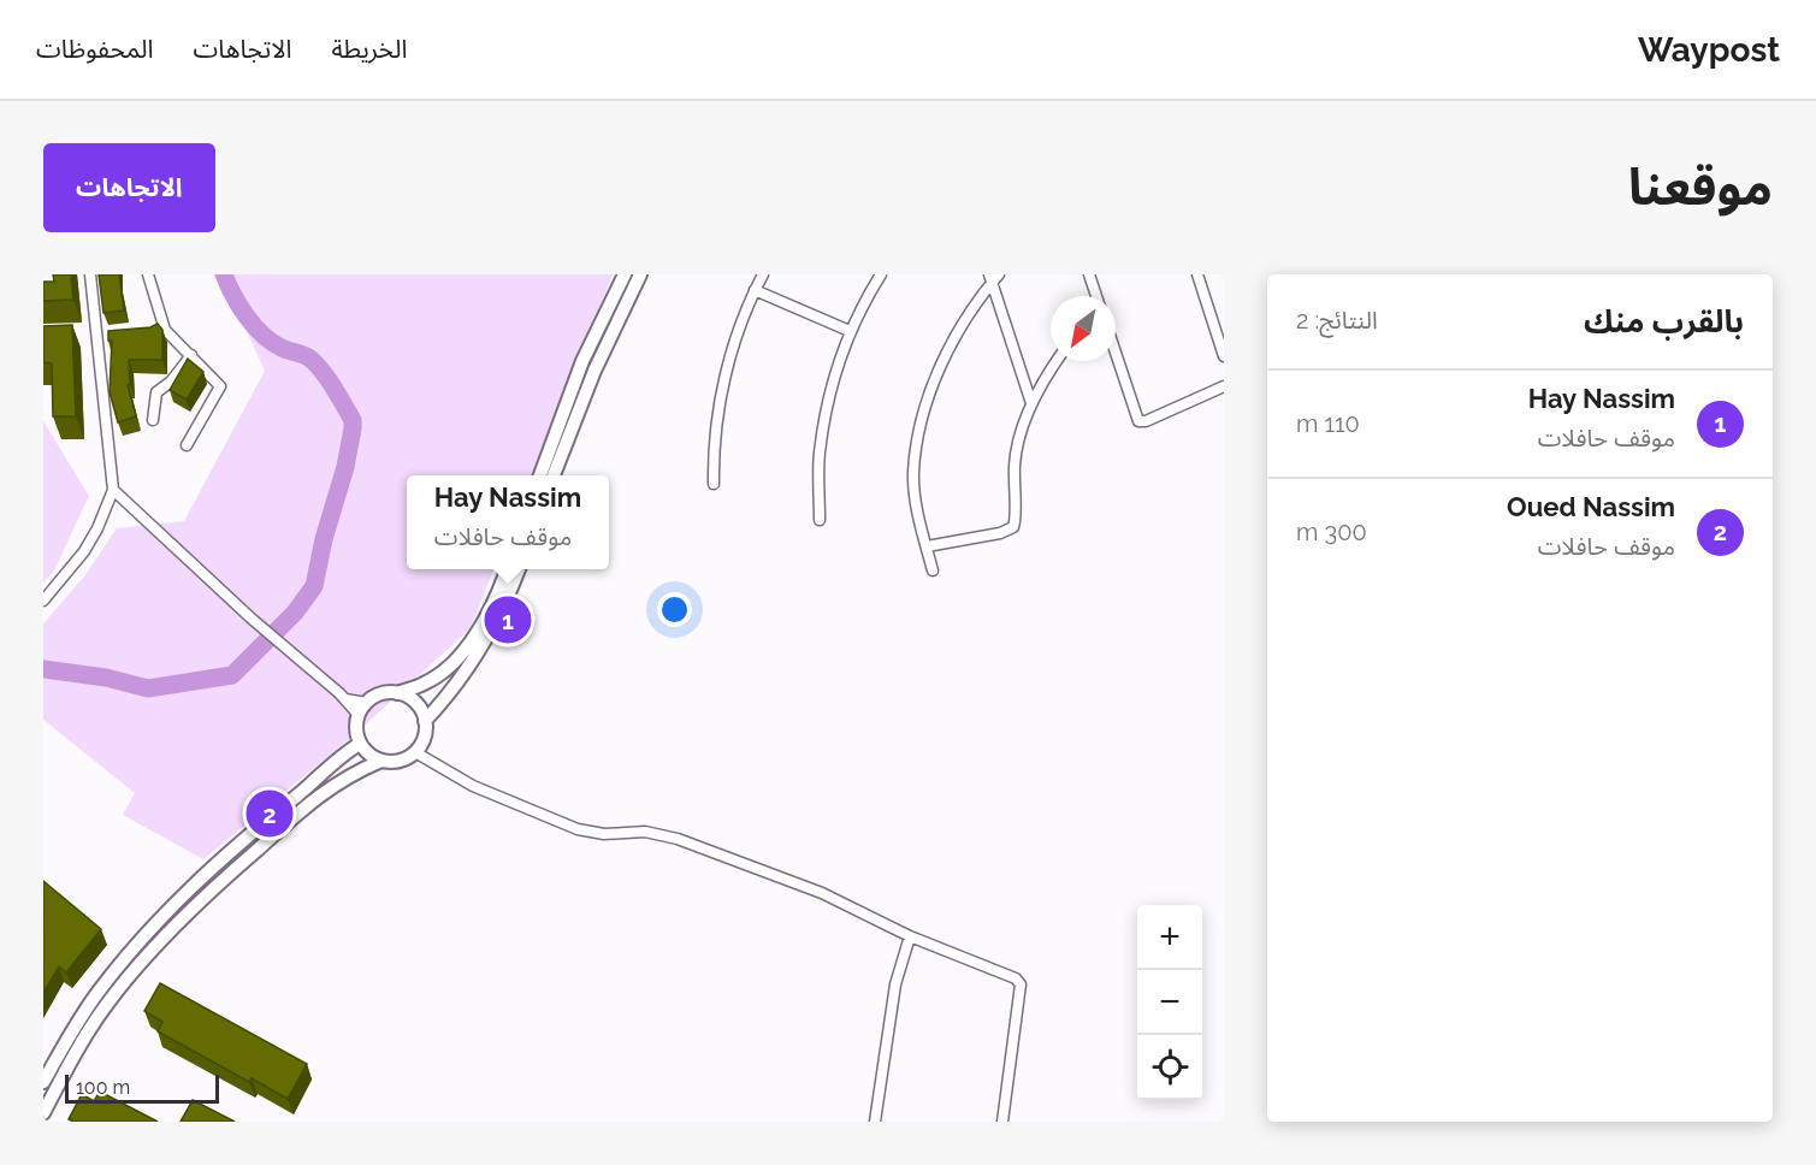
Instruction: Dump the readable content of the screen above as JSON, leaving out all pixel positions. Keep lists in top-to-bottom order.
{
  "scale_bar": "100 m",
  "north": "bottom left",
  "page": {
    "header": "Waypost",
    "nav": ["الخريطة", "الاتجاهات", "المحفوظات"],
    "title": "موقعنا",
    "buttons": "الاتجاهات",
    "heading": ["بالقرب منك", "النتائج: 2"],
    "list": [
      {
        "mark": "1",
        "name": "Hay Nassim",
        "note": "موقف حافلات",
        "value": "110 m"
      },
      {
        "mark": "2",
        "name": "Oued Nassim",
        "note": "موقف حافلات",
        "value": "300 m"
      }
    ],
    "popup": ["Hay Nassim", "موقف حافلات"],
    "pins": ["1", "2"],
    "map_buttons": ["+", "−"],
    "scale": "100 m"
  }
}
